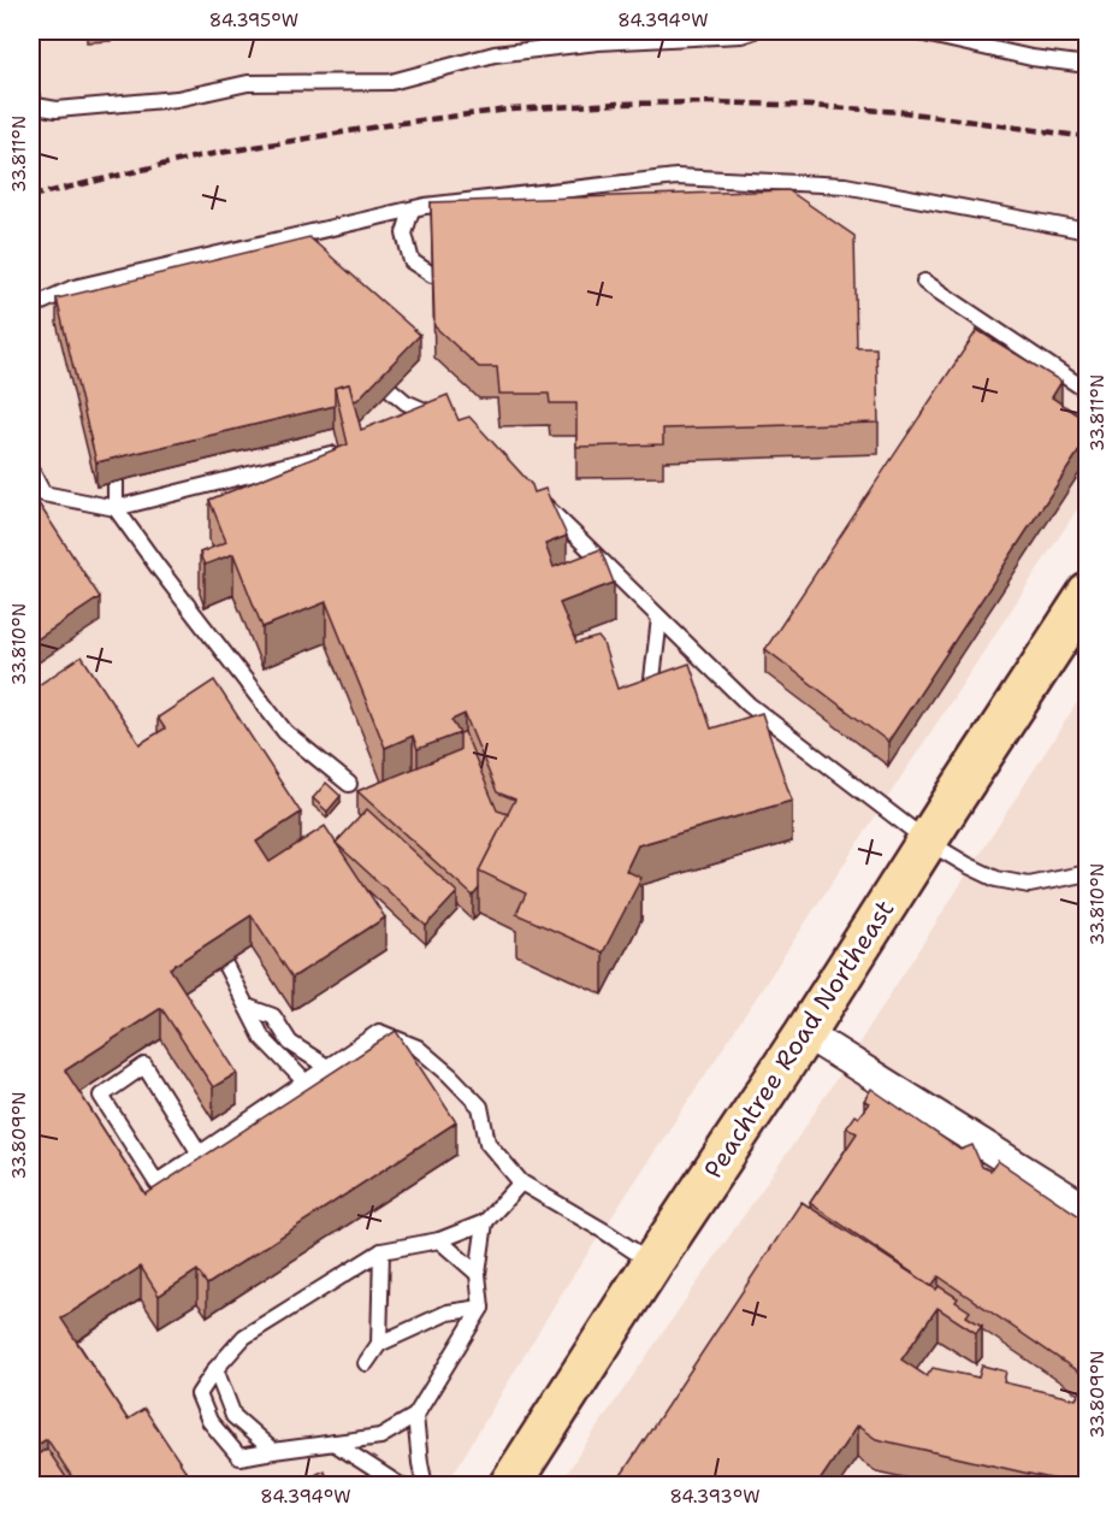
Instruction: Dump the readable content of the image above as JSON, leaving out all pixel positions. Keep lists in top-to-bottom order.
{
  "streets": {
    "highway": ["Peachtree Road Northeast"]
  },
  "coordinates": [
    "84.395°W",
    "84.394°W",
    "33.811°N",
    "33.810°N",
    "33.809°N",
    "84.393°W"
  ]
}
